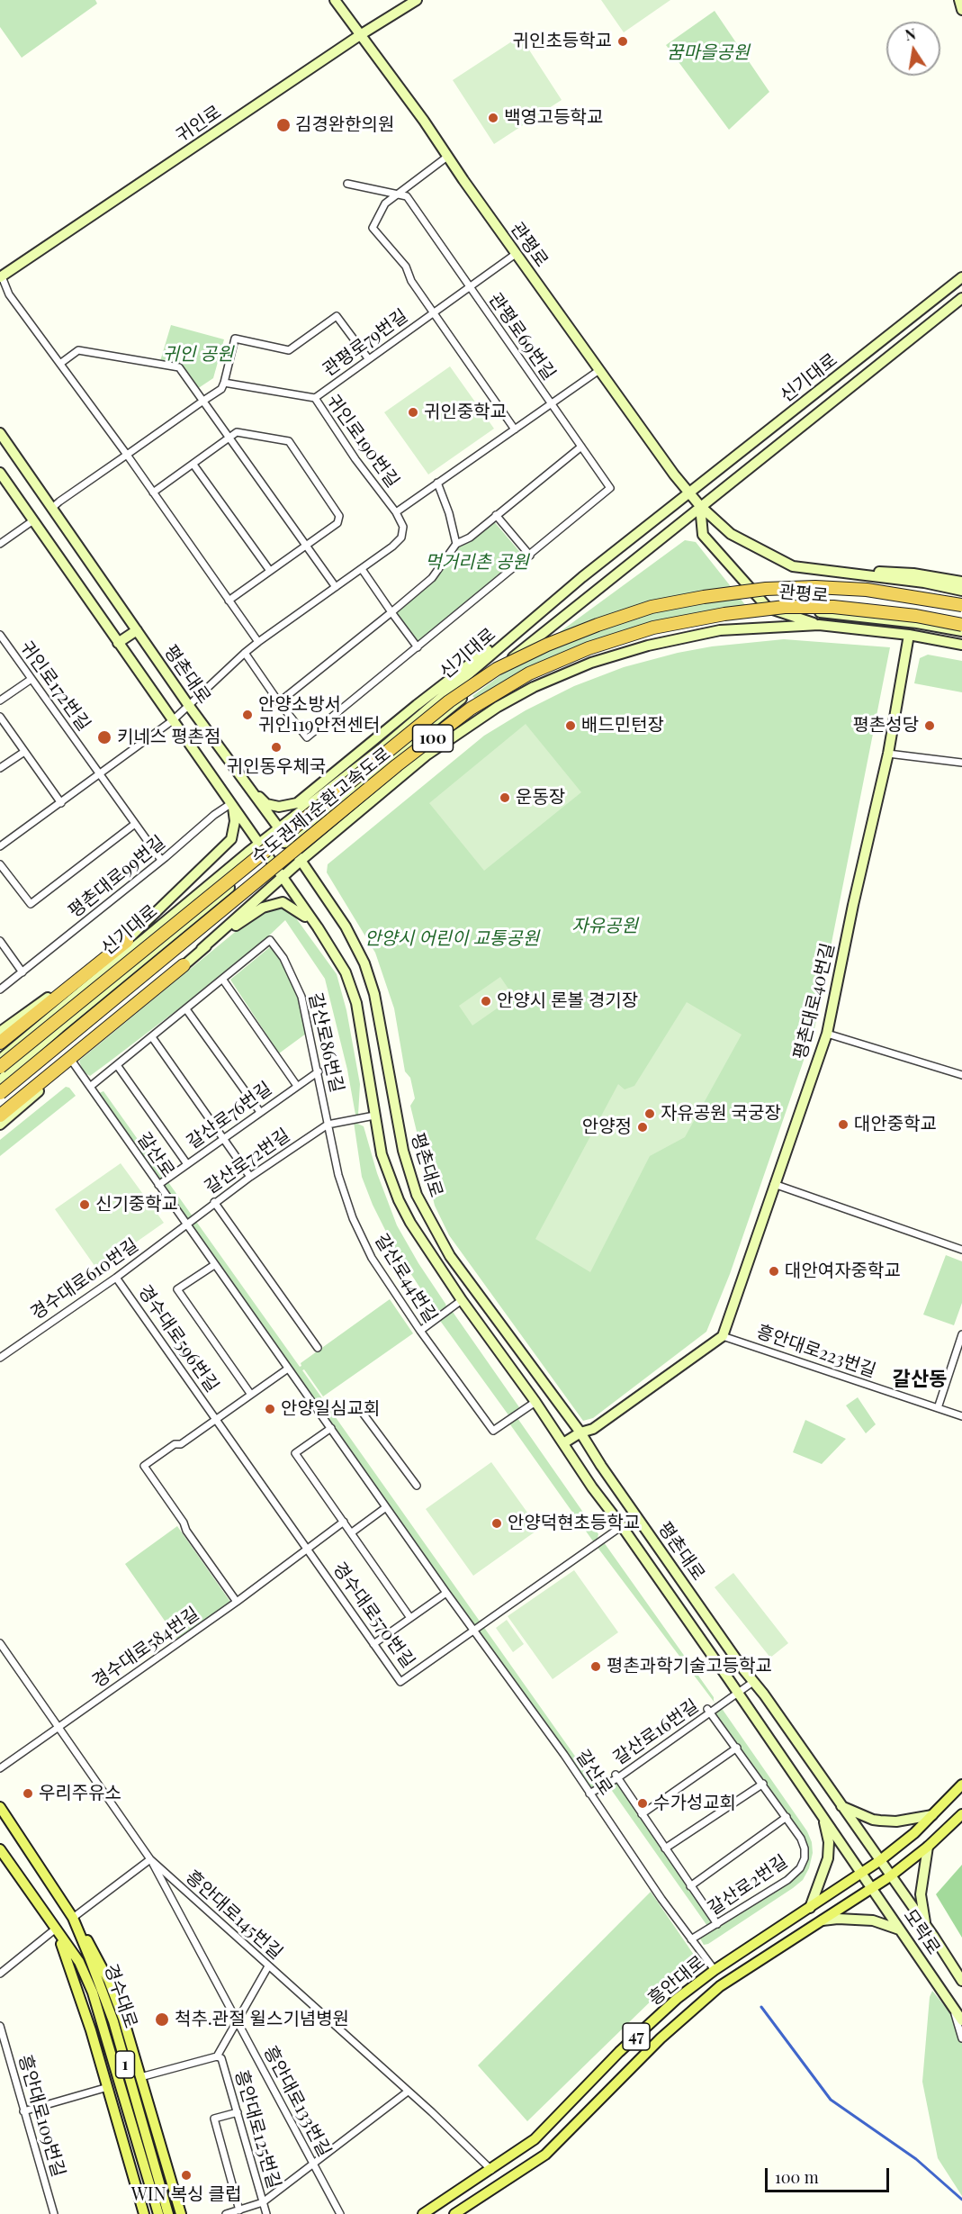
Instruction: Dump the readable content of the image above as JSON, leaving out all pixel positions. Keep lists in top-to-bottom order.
{
  "streets": {
    "highway": ["100", "수도권제1순환고속도로"],
    "main road": [
      "흥안대로",
      "경수대로",
      "47",
      "1"
    ],
    "street": [
      "귀인로",
      "관평로",
      "관평로69번길",
      "관평로79번길",
      "신기대로",
      "귀인로190번길",
      "평촌대로",
      "귀인로172번길",
      "평촌대로99번길",
      "평촌대로40번길",
      "갈산로86번길",
      "갈산로76번길",
      "갈산로",
      "갈산로72번길",
      "갈산로44번길",
      "경수대로610번길",
      "경수대로596번길",
      "흥안대로223번길",
      "경수대로570번길",
      "경수대로584번길",
      "갈산로16번길",
      "갈산로2번길",
      "흥안대로145번길",
      "모락로",
      "흥안대로133번길",
      "흥안대로109번길",
      "흥안대로125번길"
    ]
  },
  "crossings": [
    ["귀인로", "관평로"],
    ["관평로", "관평로69번길"],
    ["관평로", "관평로79번길"],
    ["관평로", "신기대로"],
    ["관평로", "수도권제1순환고속도로"],
    ["관평로69번길", "관평로79번길"],
    ["관평로69번길", "귀인로190번길"],
    ["관평로79번길", "귀인로190번길"],
    ["신기대로", "평촌대로"],
    ["귀인로190번길", "평촌대로"],
    ["귀인로190번길", "귀인로172번길"],
    ["평촌대로", "평촌대로99번길"],
    ["평촌대로", "갈산로44번길"],
    ["평촌대로", "갈산로16번길"],
    ["평촌대로", "모락로"],
    ["평촌대로", "흥안대로"],
    ["귀인로172번길", "평촌대로99번길"],
    ["평촌대로40번길", "흥안대로223번길"],
    ["갈산로86번길", "갈산로76번길"],
    ["갈산로86번길", "갈산로"],
    ["갈산로86번길", "갈산로72번길"],
    ["갈산로86번길", "갈산로44번길"],
    ["갈산로76번길", "갈산로"],
    ["갈산로", "갈산로72번길"],
    ["갈산로", "경수대로610번길"],
    ["갈산로", "경수대로596번길"],
    ["갈산로", "경수대로570번길"],
    ["갈산로", "갈산로16번길"],
    ["갈산로", "갈산로2번길"],
    ["갈산로", "흥안대로"],
    ["갈산로72번길", "갈산로44번길"],
    ["갈산로72번길", "경수대로610번길"],
    ["경수대로610번길", "경수대로596번길"],
    ["경수대로596번길", "경수대로570번길"],
    ["경수대로596번길", "경수대로584번길"],
    ["경수대로570번길", "경수대로584번길"],
    ["경수대로584번길", "흥안대로145번길"],
    ["갈산로16번길", "갈산로2번길"],
    ["흥안대로145번길", "흥안대로"],
    ["흥안대로145번길", "흥안대로133번길"],
    ["모락로", "흥안대로"]
  ],
  "districts": ["갈산동"],
  "parks": [
    "꿈마을공원",
    "귀인 공원",
    "먹거리촌 공원",
    "자유공원",
    "안양시 어린이 교통공원"
  ],
  "places": [
    "귀인초등학교",
    "백영고등학교",
    "김경완한의원",
    "귀인중학교",
    "안양소방서 귀인119안전센터",
    "배드민턴장",
    "평촌성당",
    "키네스 평촌점",
    "귀인동우체국",
    "운동장",
    "안양시 론볼 경기장",
    "자유공원 국궁장",
    "대안중학교",
    "안양정",
    "신기중학교",
    "대안여자중학교",
    "안양일심교회",
    "안양덕현초등학교",
    "평촌과학기술고등학교",
    "우리주유소",
    "수가성교회",
    "척추.관절 윌스기념병원",
    "WIN 복싱 클럽"
  ],
  "scale_bar": "100 m",
  "north": "top"
}
